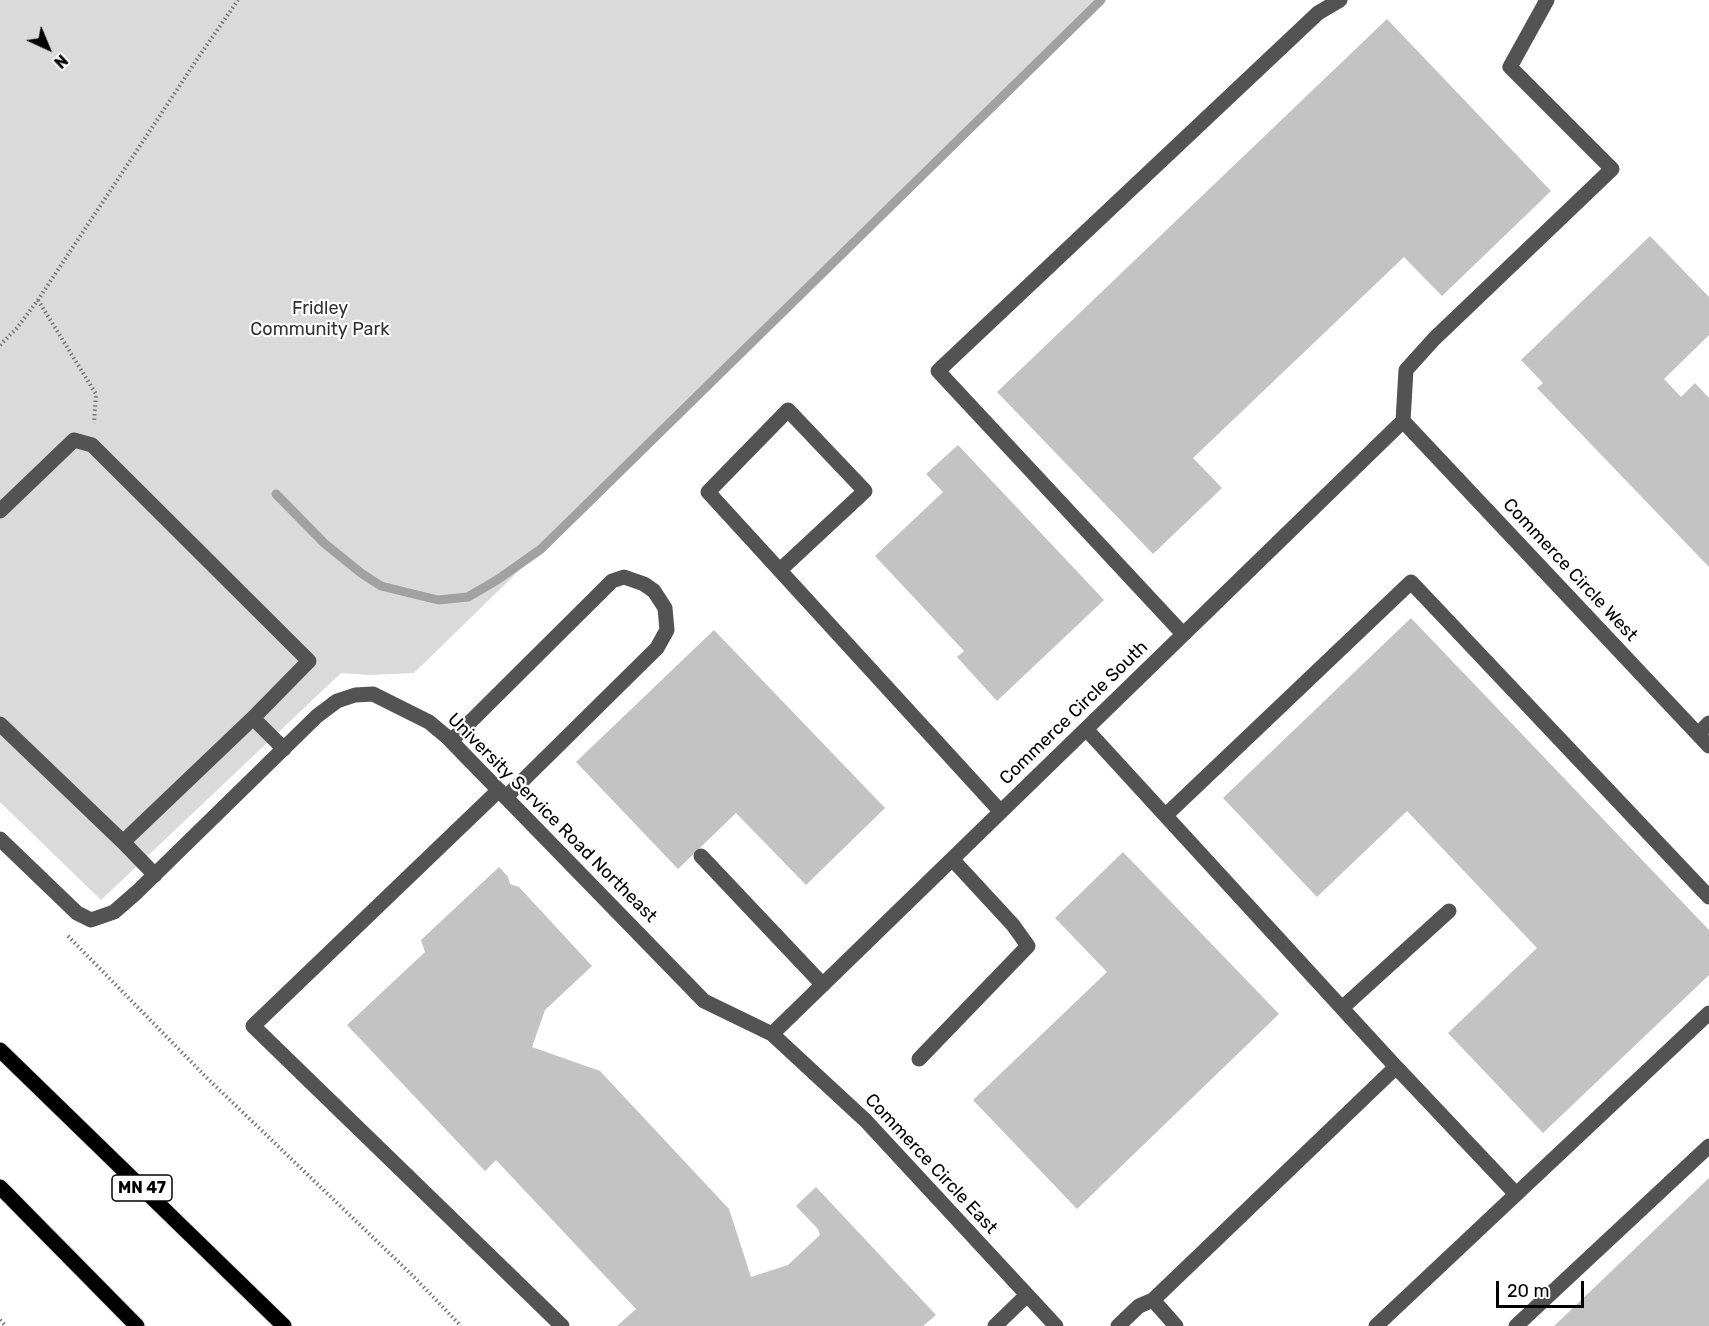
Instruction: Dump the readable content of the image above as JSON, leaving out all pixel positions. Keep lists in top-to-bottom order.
{
  "streets": {
    "main road": ["MN 47"],
    "street": [
      "Commerce Circle West",
      "Commerce Circle South",
      "University Service Road Northeast",
      "Commerce Circle East"
    ]
  },
  "crossings": [
    ["Commerce Circle West", "Commerce Circle South"],
    ["Commerce Circle South", "University Service Road Northeast"],
    ["Commerce Circle South", "Commerce Circle East"],
    ["University Service Road Northeast", "Commerce Circle East"]
  ],
  "parks": ["Fridley Community Park"],
  "scale_bar": "20 m",
  "north": "bottom right"
}
